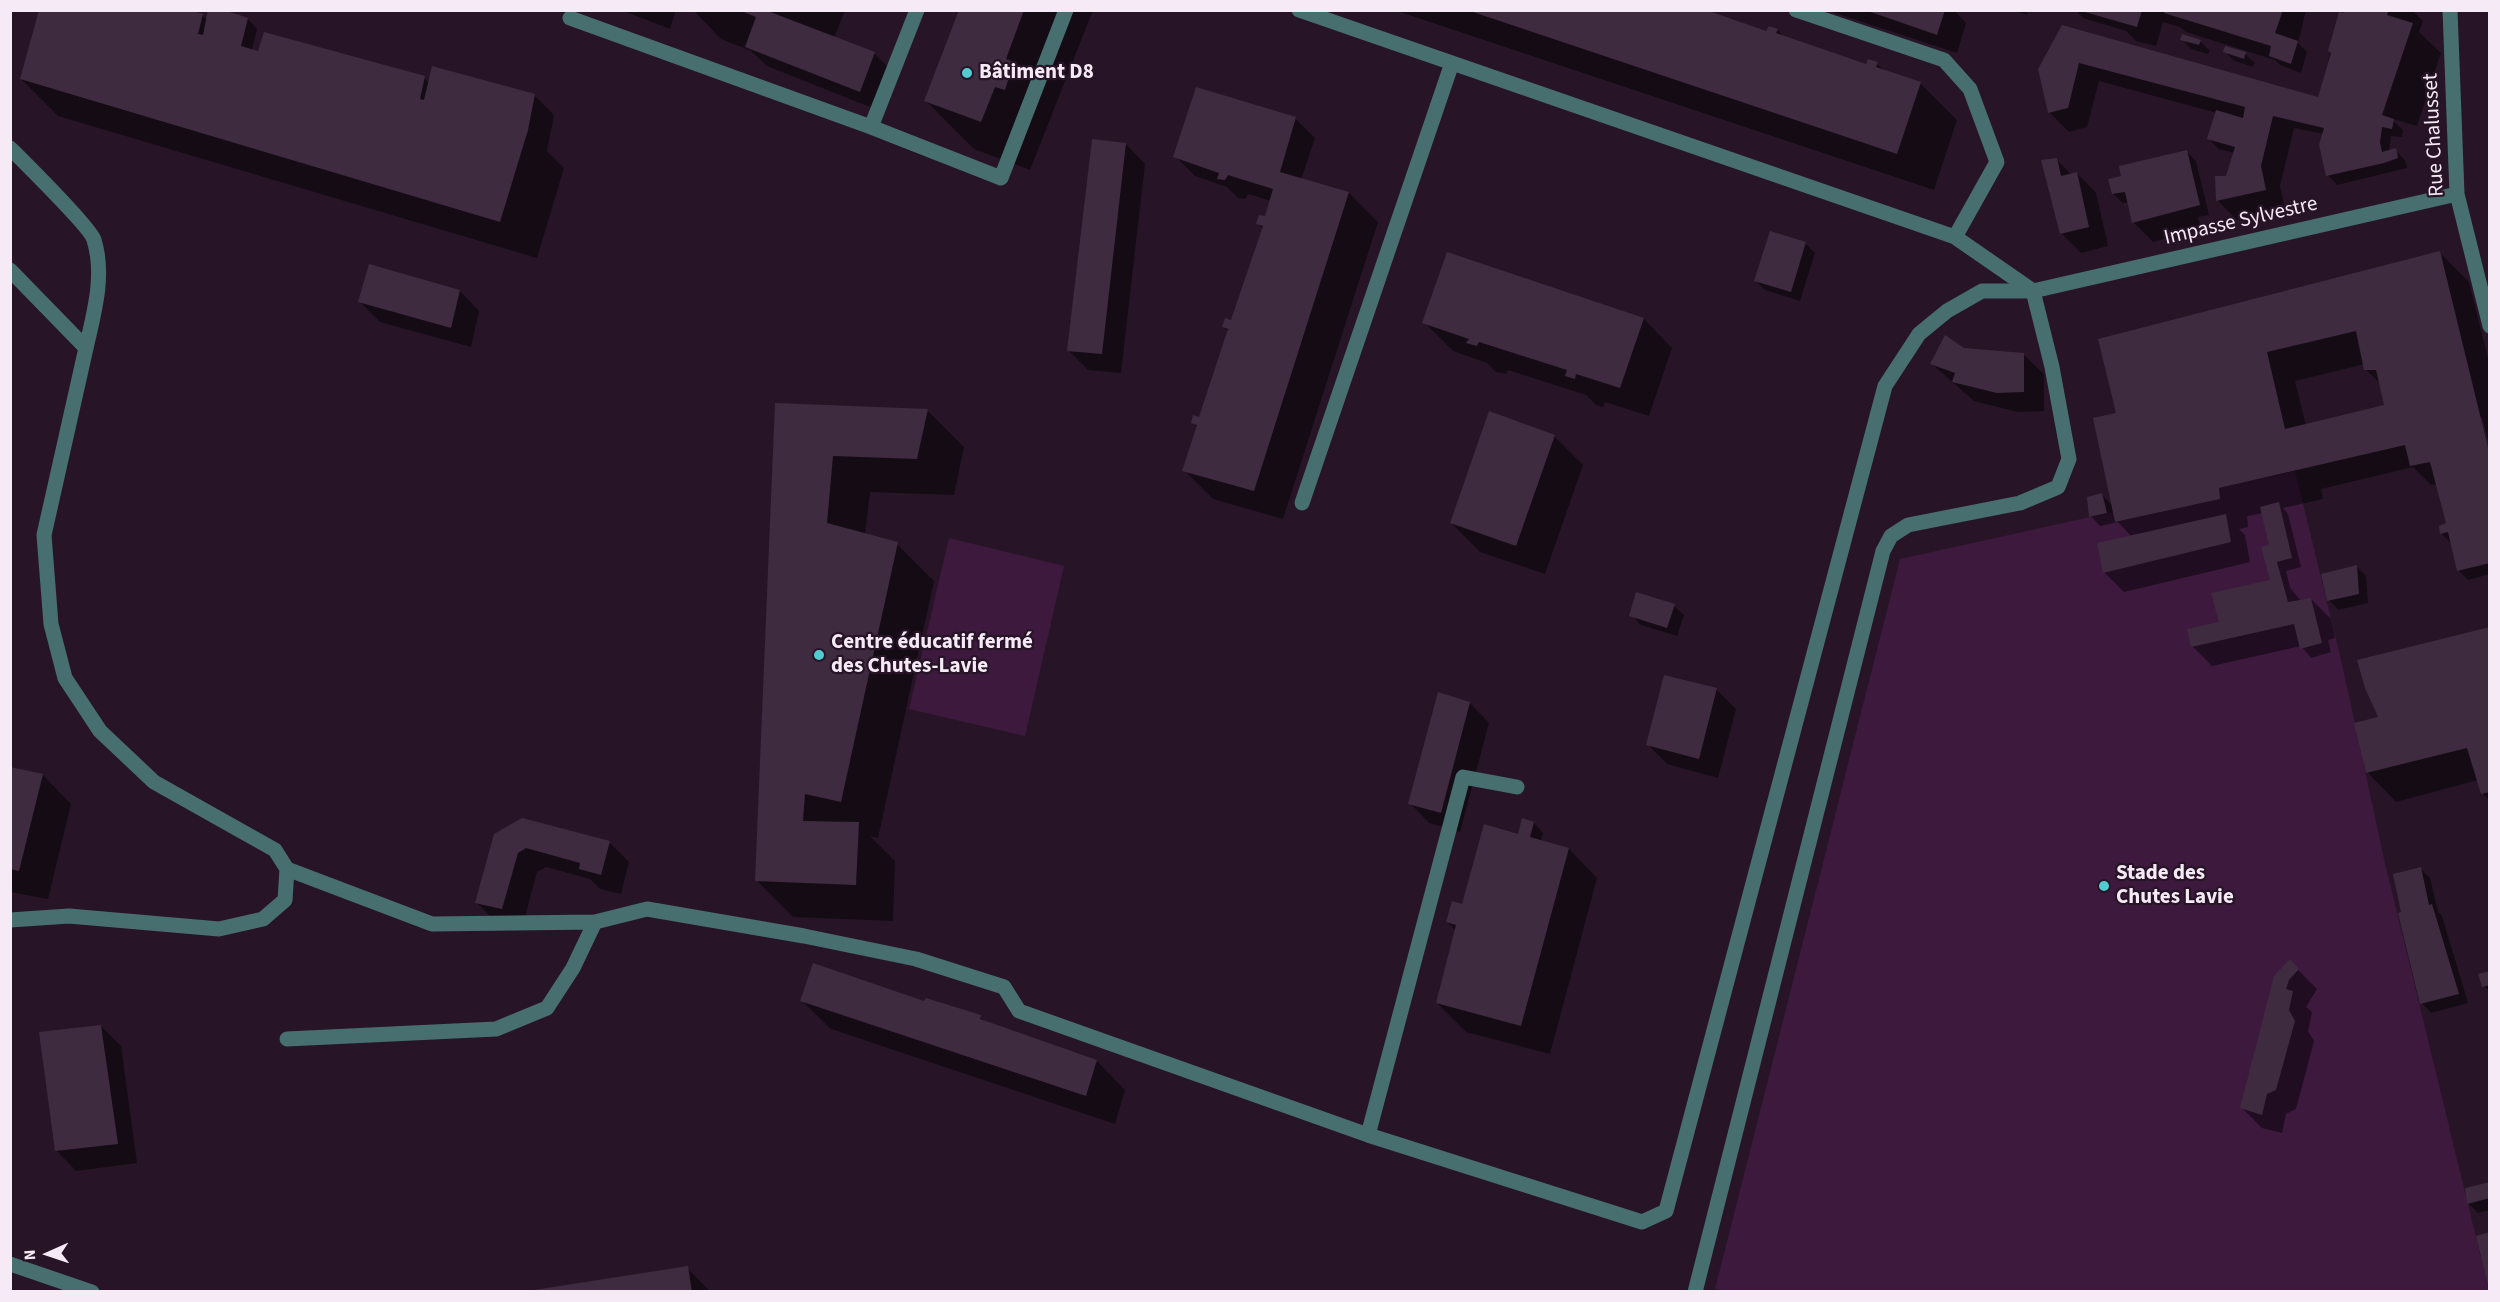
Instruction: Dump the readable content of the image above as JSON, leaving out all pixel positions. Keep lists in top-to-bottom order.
{
  "streets": {
    "street": ["Rue Chalusset", "Impasse Sylvestre"]
  },
  "crossings": [
    ["Rue Chalusset", "Impasse Sylvestre"]
  ],
  "places": ["Bâtiment D8", "Centre éducatif fermé des Chutes-Lavie", "Stade des Chutes Lavie"],
  "north": "left"
}
